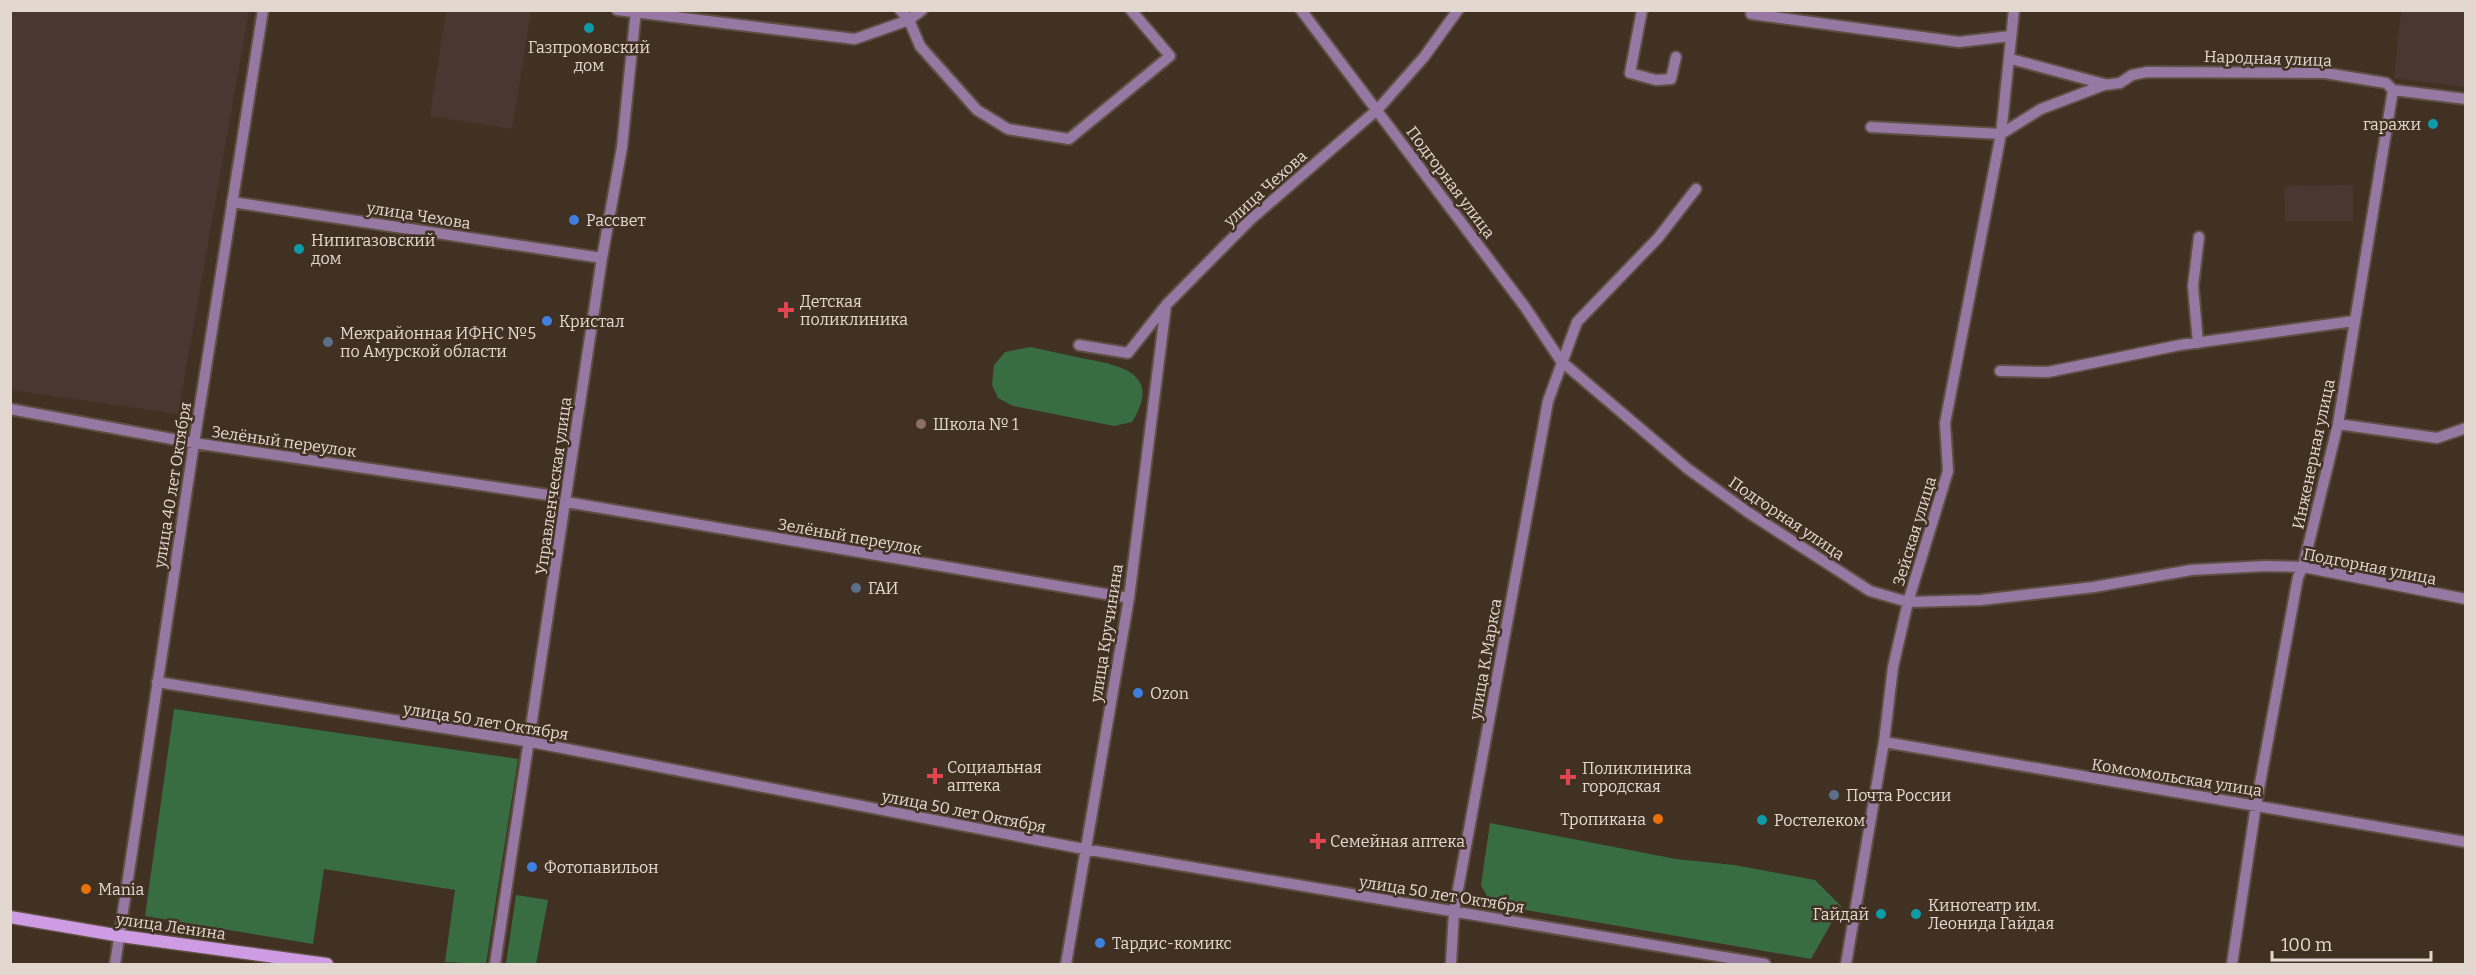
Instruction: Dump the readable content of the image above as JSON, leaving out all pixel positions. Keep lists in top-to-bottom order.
{
  "streets": {
    "main road": ["улица Ленина"],
    "street": [
      "Народная улица",
      "Подгорная улица",
      "улица Чехова",
      "Зелёный переулок",
      "Инженерная улица",
      "улица 40 лет Октября",
      "Управленческая улица",
      "Зейская улица",
      "улица Кручинина",
      "улица К.Маркса",
      "улица 50 лет Октября",
      "Комсомольская улица"
    ]
  },
  "crossings": [
    ["Народная улица", "Инженерная улица"],
    ["Народная улица", "Зейская улица"],
    ["Подгорная улица", "улица Чехова"],
    ["Подгорная улица", "Инженерная улица"],
    ["Подгорная улица", "Зейская улица"],
    ["Подгорная улица", "улица К.Маркса"],
    ["улица Чехова", "улица 40 лет Октября"],
    ["улица Чехова", "Управленческая улица"],
    ["улица Чехова", "улица Кручинина"],
    ["Зелёный переулок", "улица 40 лет Октября"],
    ["Зелёный переулок", "Управленческая улица"],
    ["Зелёный переулок", "улица Кручинина"],
    ["Инженерная улица", "Комсомольская улица"],
    ["улица 40 лет Октября", "улица 50 лет Октября"],
    ["улица 40 лет Октября", "улица Ленина"],
    ["Управленческая улица", "улица 50 лет Октября"],
    ["Зейская улица", "Комсомольская улица"],
    ["улица Кручинина", "улица 50 лет Октября"],
    ["улица К.Маркса", "улица 50 лет Октября"]
  ],
  "places": {
    "other": [
      "Газпромовский дом",
      "гаражи",
      "Рассвет",
      "Нипигазовский дом",
      "Кристал",
      "Межрайонная ИФНС №5 по Амурской области",
      "Школа № 1",
      "ГАИ",
      "Ozon",
      "Почта России",
      "Тропикана",
      "Ростелеком",
      "Фотопавильон",
      "Mania",
      "Гайдай",
      "Кинотеатр им. Леонида Гайдая",
      "Тардис-комикс"
    ],
    "health": [
      "Детская поликлиника",
      "Социальная аптека",
      "Поликлиника городская",
      "Семейная аптека"
    ]
  },
  "scale_bar": "100 m"
}
